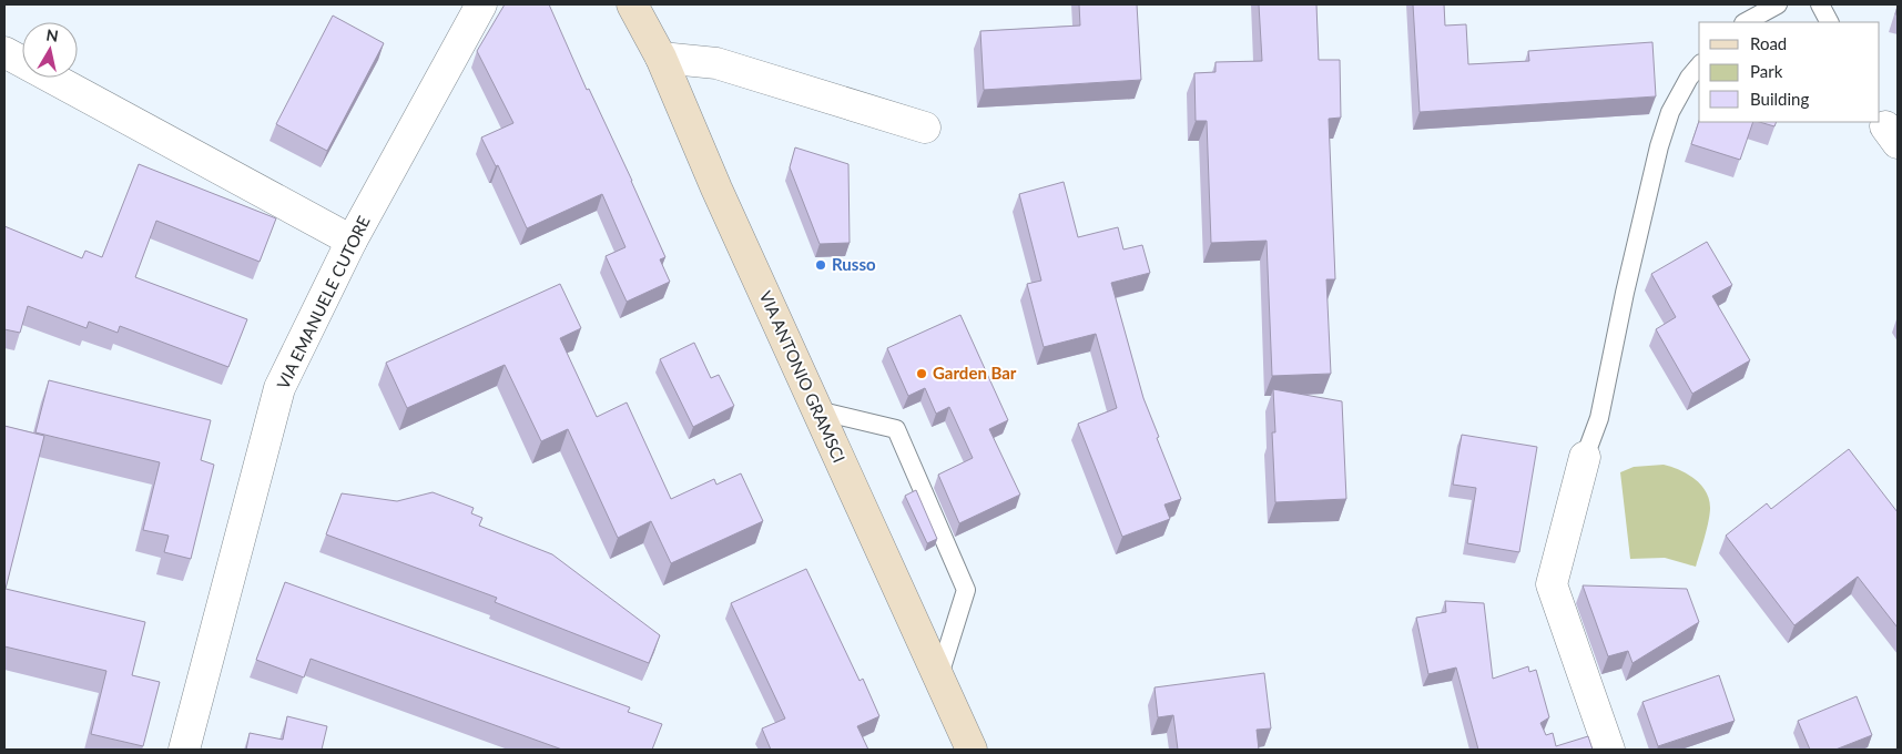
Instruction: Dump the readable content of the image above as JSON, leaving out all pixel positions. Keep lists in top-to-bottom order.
{
  "streets": {
    "main road": ["VIA ANTONIO GRAMSCI"],
    "street": ["VIA EMANUELE CUTORE"]
  },
  "places": ["Russo", "Garden Bar"],
  "legend": ["Road", "Park", "Building"],
  "north": "top"
}
